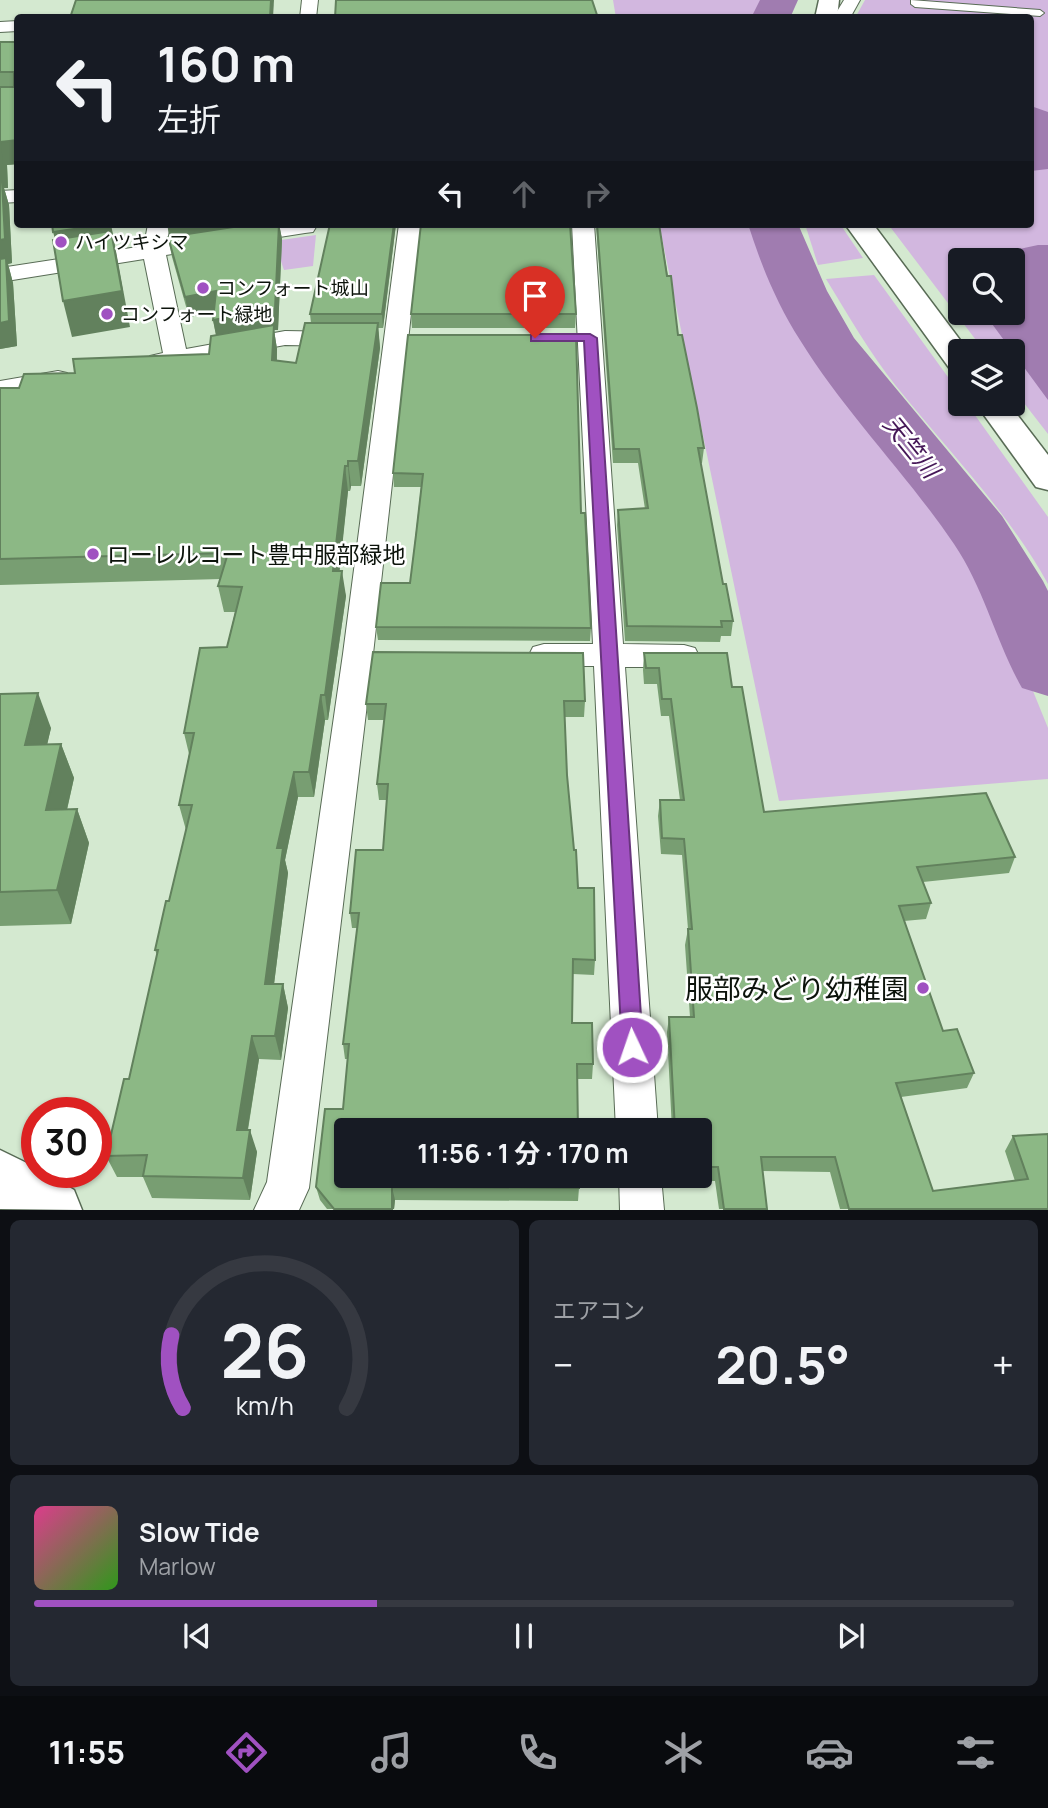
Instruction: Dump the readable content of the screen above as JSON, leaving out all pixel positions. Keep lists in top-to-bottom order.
{
  "water": ["天竺川"],
  "places": [
    "ハイツキシマ",
    "コンフォート城山",
    "コンフォート緑地",
    "ローレルコート豊中服部緑地",
    "服部みどり幼稚園"
  ],
  "page": {
    "turn": ["160 m", "左折"],
    "limit": "30",
    "trip": "11:56 · 1 分 · 170 m",
    "tile": "エアコン",
    "heat": ["−", "20.5°", "+"],
    "song": ["Slow Tide", "Marlow"],
    "tabs": "11:55",
    "gauge": ["26", "km/h"]
  }
}
